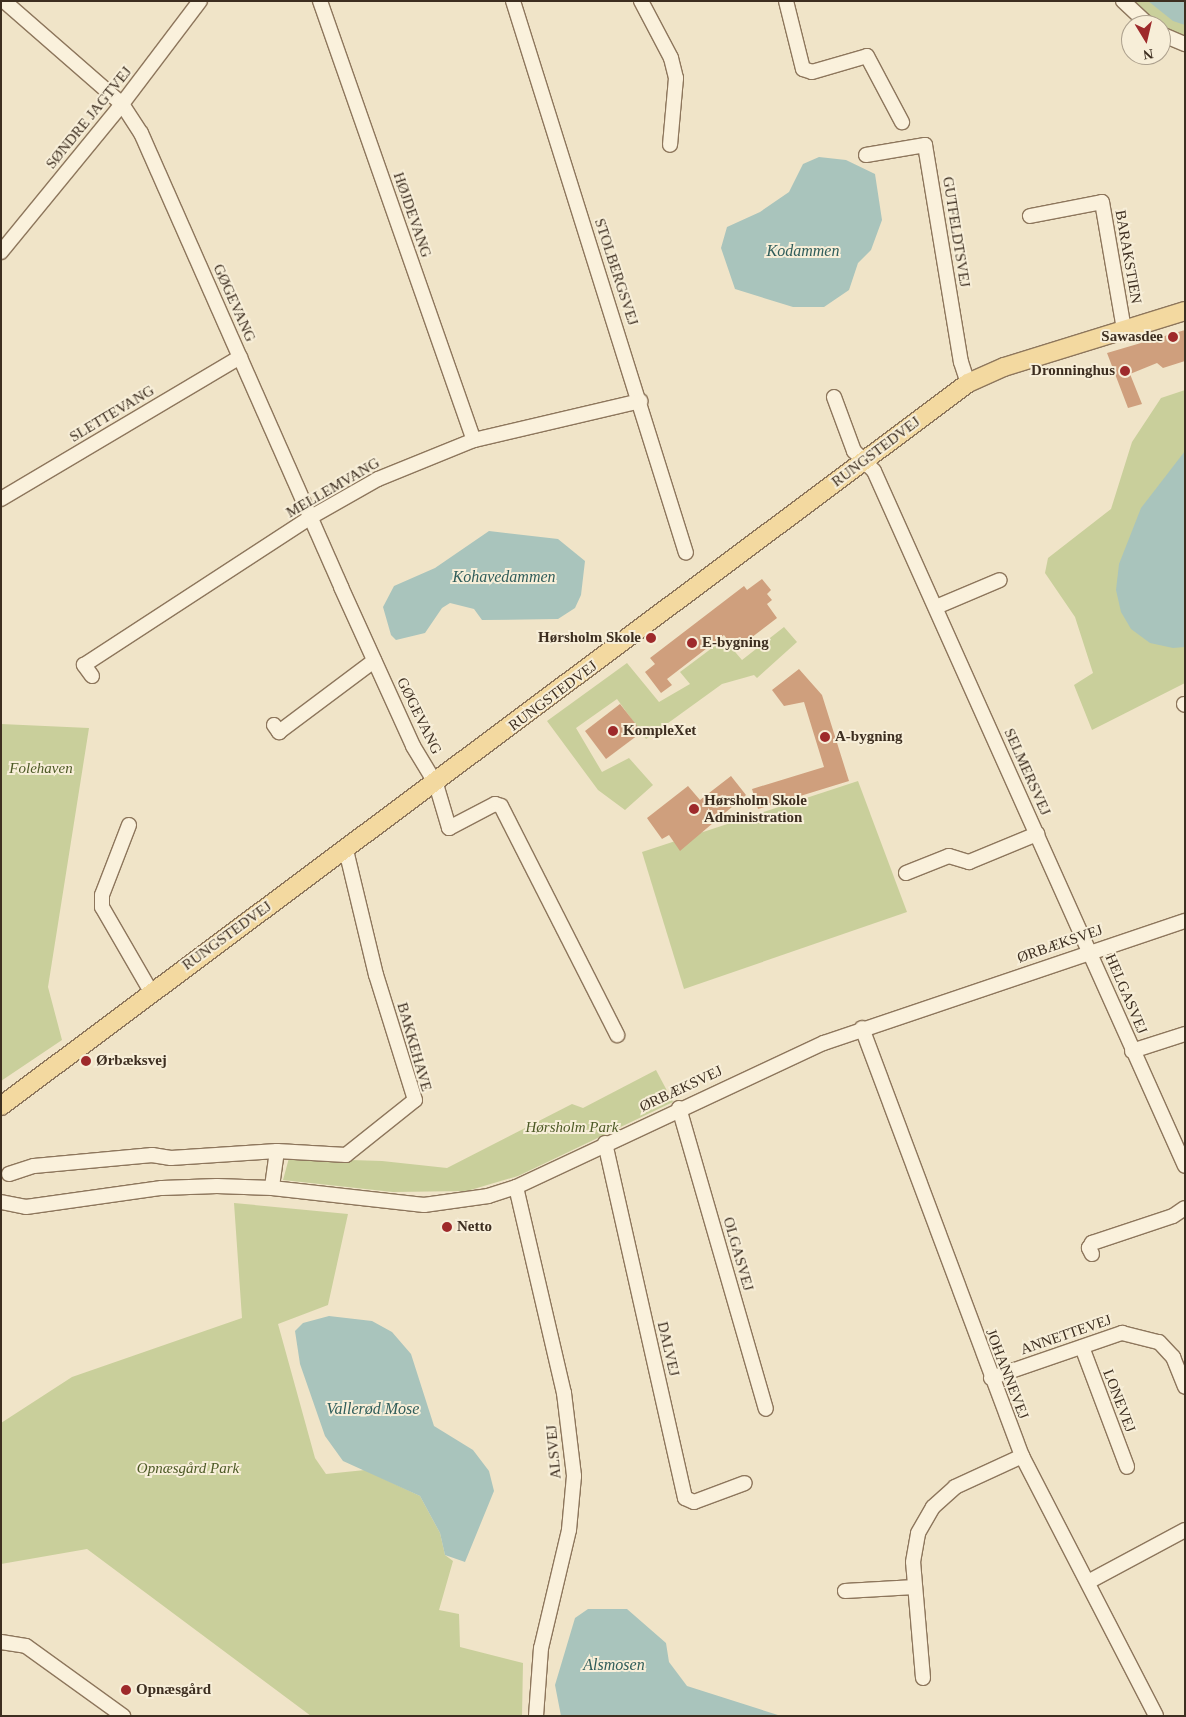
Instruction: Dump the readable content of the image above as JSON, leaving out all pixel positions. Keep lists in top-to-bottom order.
{
  "streets": {
    "main road": ["RUNGSTEDVEJ"],
    "street": [
      "SØNDRE JAGTVEJ",
      "HØJDEVANG",
      "GUTFELDTSVEJ",
      "BARAKSTIEN",
      "STOLBERGSVEJ",
      "GØGEVANG",
      "SLETTEVANG",
      "MELLEMVANG",
      "SELMERSVEJ",
      "ØRBÆKSVEJ",
      "HELGASVEJ",
      "BAKKEHAVE",
      "OLGASVEJ",
      "ANNETTEVEJ",
      "DALVEJ",
      "JOHANNEVEJ",
      "LONEVEJ",
      "ALSVEJ"
    ]
  },
  "crossings": [
    ["SØNDRE JAGTVEJ", "GØGEVANG"],
    ["HØJDEVANG", "MELLEMVANG"],
    ["GUTFELDTSVEJ", "RUNGSTEDVEJ"],
    ["BARAKSTIEN", "RUNGSTEDVEJ"],
    ["STOLBERGSVEJ", "MELLEMVANG"],
    ["GØGEVANG", "SLETTEVANG"],
    ["GØGEVANG", "RUNGSTEDVEJ"],
    ["GØGEVANG", "MELLEMVANG"],
    ["RUNGSTEDVEJ", "SELMERSVEJ"],
    ["RUNGSTEDVEJ", "BAKKEHAVE"],
    ["SELMERSVEJ", "ØRBÆKSVEJ"],
    ["SELMERSVEJ", "HELGASVEJ"],
    ["ØRBÆKSVEJ", "HELGASVEJ"],
    ["ØRBÆKSVEJ", "OLGASVEJ"],
    ["ØRBÆKSVEJ", "DALVEJ"],
    ["ØRBÆKSVEJ", "JOHANNEVEJ"],
    ["ØRBÆKSVEJ", "ALSVEJ"],
    ["ANNETTEVEJ", "JOHANNEVEJ"],
    ["ANNETTEVEJ", "LONEVEJ"]
  ],
  "water": [
    "Kodammen",
    "Kohavedammen",
    "Vallerød Mose",
    "Alsmosen"
  ],
  "parks": ["Folehaven", "Hørsholm Park", "Opnæsgård Park"],
  "places": [
    "Sawasdee",
    "Dronninghus",
    "Hørsholm Skole",
    "E-bygning",
    "KompleXet",
    "A-bygning",
    "Hørsholm Skole Administration",
    "Ørbæksvej",
    "Netto",
    "Opnæsgård"
  ],
  "north": "bottom"
}
